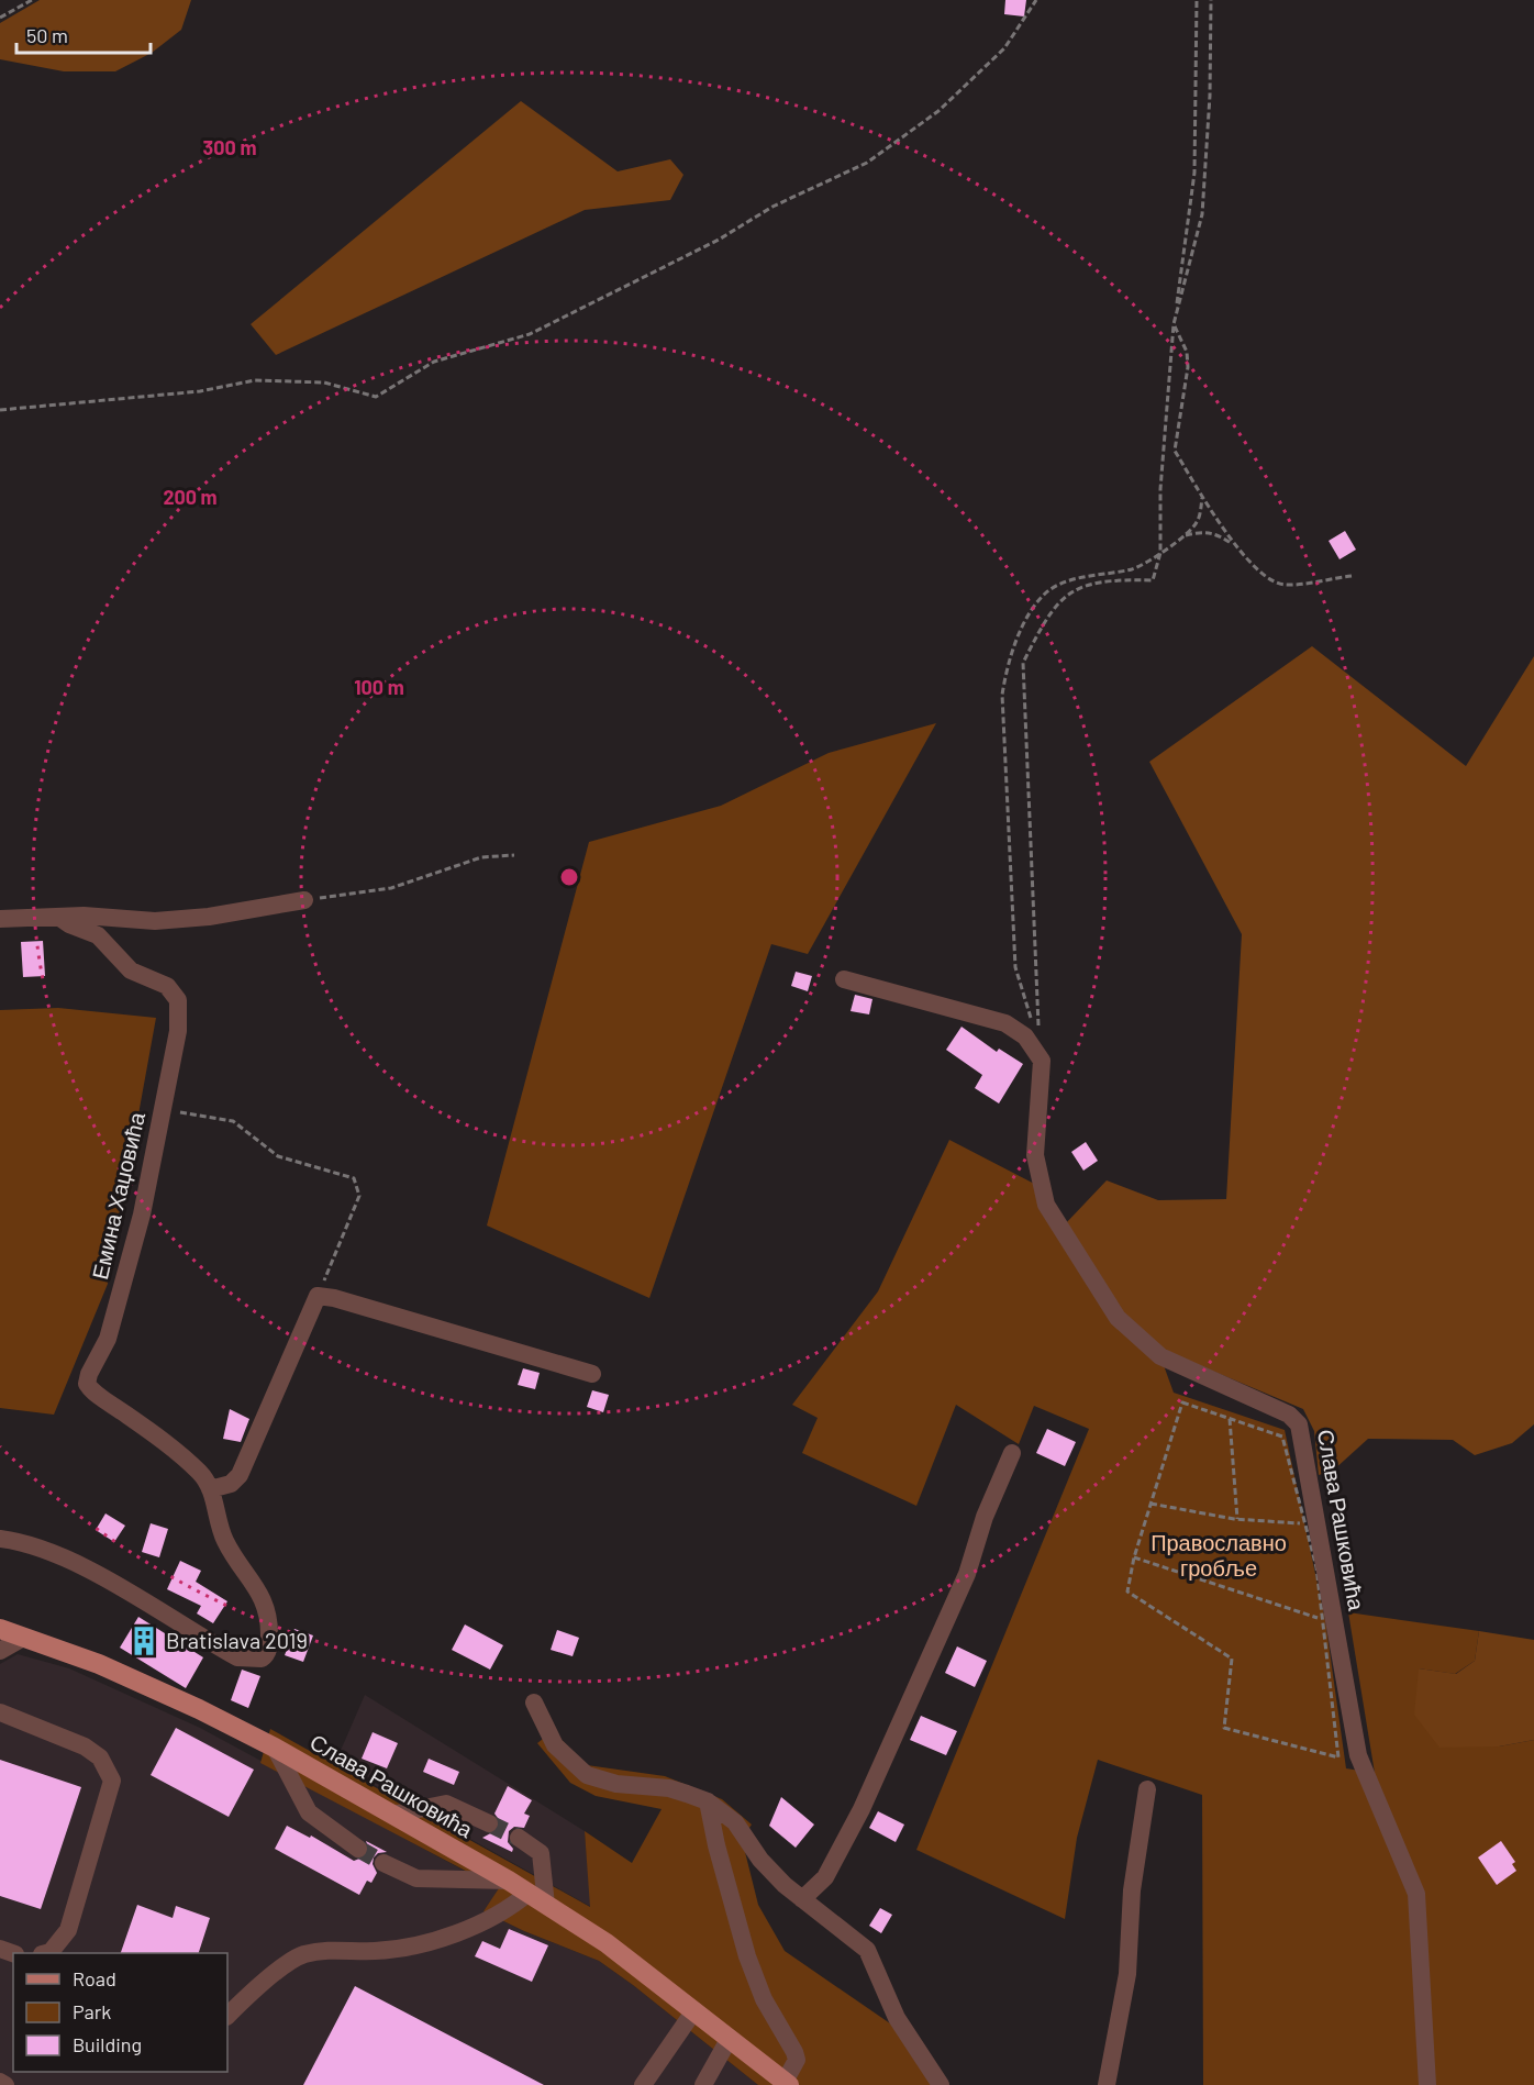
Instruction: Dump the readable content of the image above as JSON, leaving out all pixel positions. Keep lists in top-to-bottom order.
{
  "streets": {
    "main road": ["Слава Рашковића"],
    "street": ["Емина Хаџовића"]
  },
  "parks": ["Православно гробље"],
  "places": {
    "building": ["Bratislava 2019"]
  },
  "legend": ["Road", "Park", "Building"],
  "scale_bar": "50 m",
  "rings": ["300 m", "200 m", "100 m"]
}
